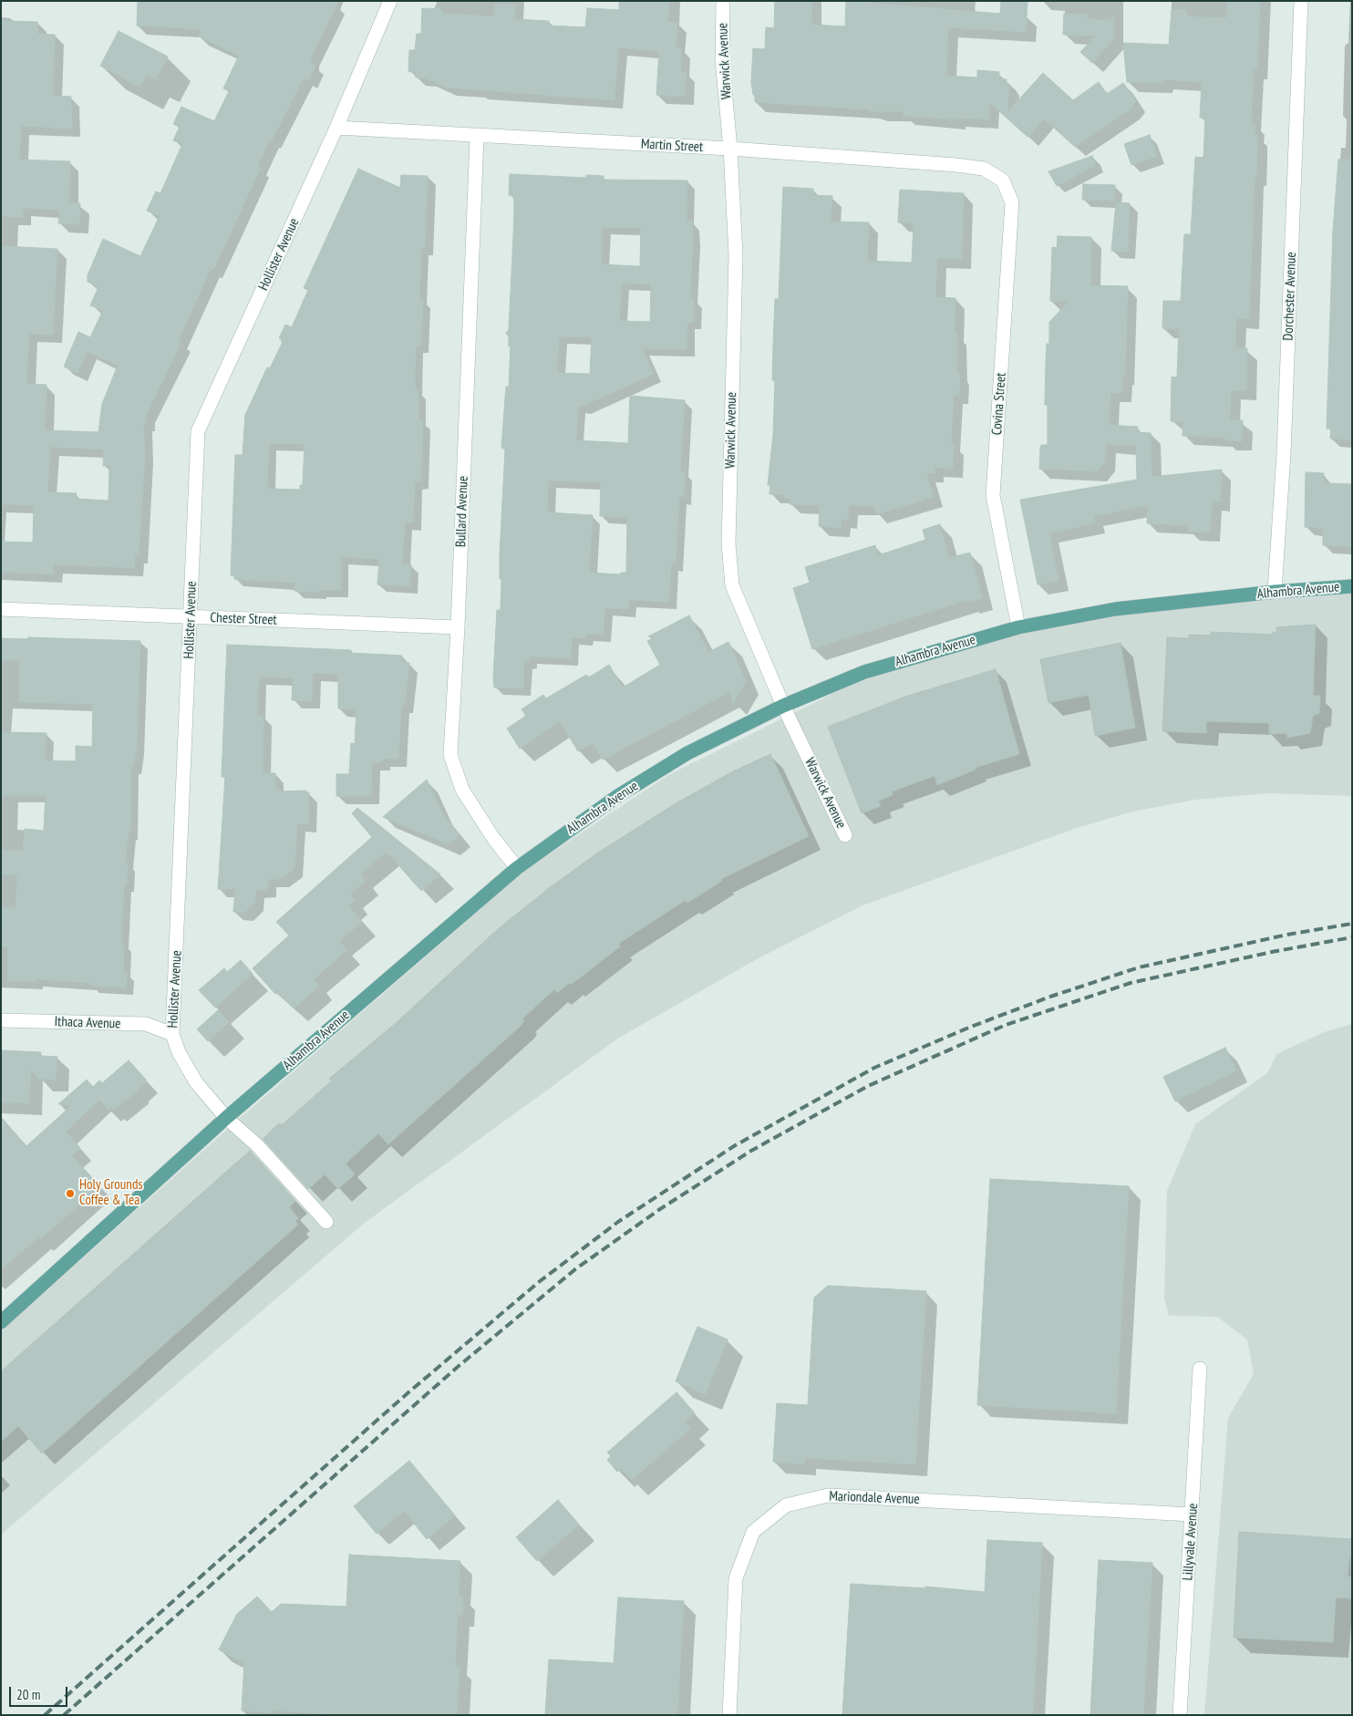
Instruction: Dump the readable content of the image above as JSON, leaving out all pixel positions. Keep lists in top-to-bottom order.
{
  "streets": {
    "main road": ["Alhambra Avenue"],
    "street": [
      "Warwick Avenue",
      "Martin Street",
      "Hollister Avenue",
      "Dorchester Avenue",
      "Covina Street",
      "Bullard Avenue",
      "Chester Street",
      "Ithaca Avenue",
      "Mariondale Avenue",
      "Lillyvale Avenue"
    ]
  },
  "crossings": [
    ["Warwick Avenue", "Martin Street"],
    ["Warwick Avenue", "Alhambra Avenue"],
    ["Martin Street", "Hollister Avenue"],
    ["Martin Street", "Covina Street"],
    ["Martin Street", "Bullard Avenue"],
    ["Hollister Avenue", "Alhambra Avenue"],
    ["Hollister Avenue", "Chester Street"],
    ["Hollister Avenue", "Ithaca Avenue"],
    ["Dorchester Avenue", "Alhambra Avenue"],
    ["Covina Street", "Alhambra Avenue"],
    ["Bullard Avenue", "Alhambra Avenue"],
    ["Bullard Avenue", "Chester Street"],
    ["Mariondale Avenue", "Lillyvale Avenue"]
  ],
  "places": ["Holy Grounds Coffee & Tea"],
  "scale_bar": "20 m"
}
